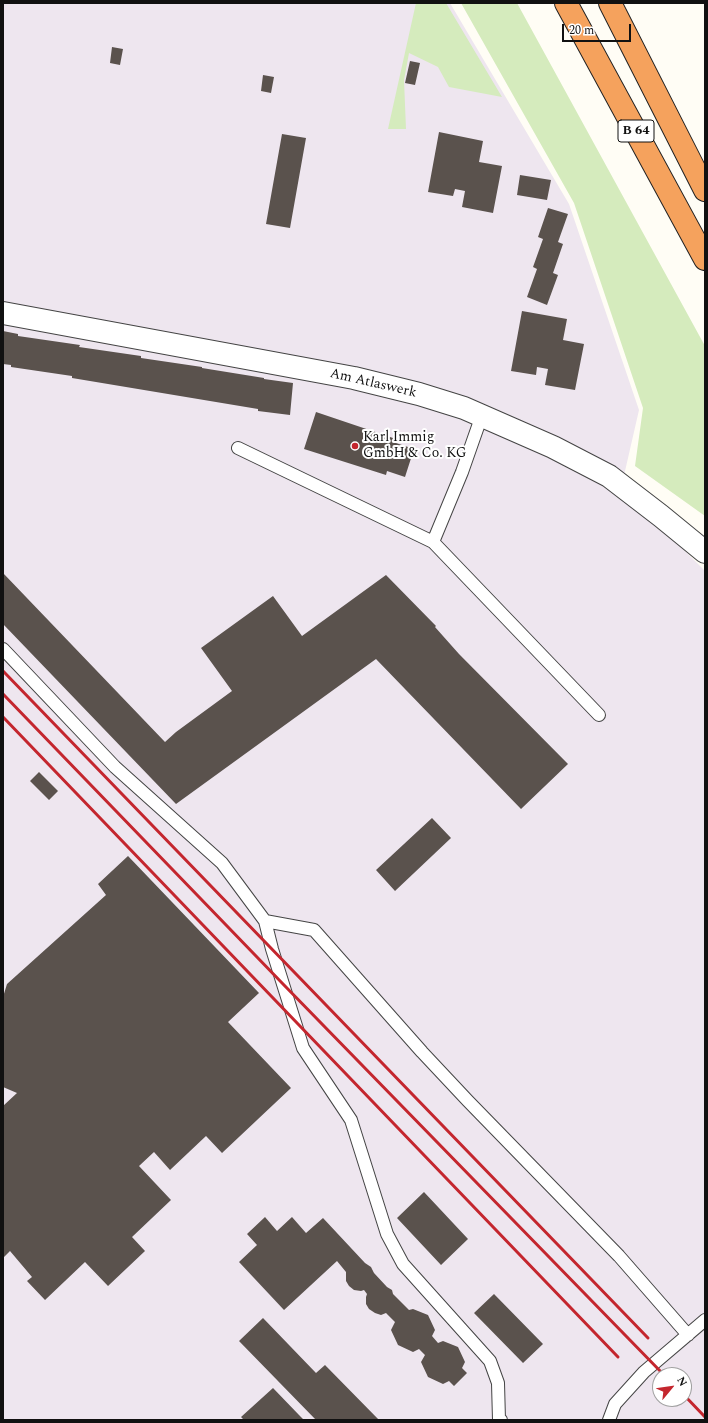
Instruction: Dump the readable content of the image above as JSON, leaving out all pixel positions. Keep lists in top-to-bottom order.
{
  "streets": {
    "highway": ["B 64"],
    "street": ["Am Atlaswerk"]
  },
  "places": ["Karl Immig GmbH & Co. KG"],
  "scale_bar": "20 m",
  "north": "top right"
}
